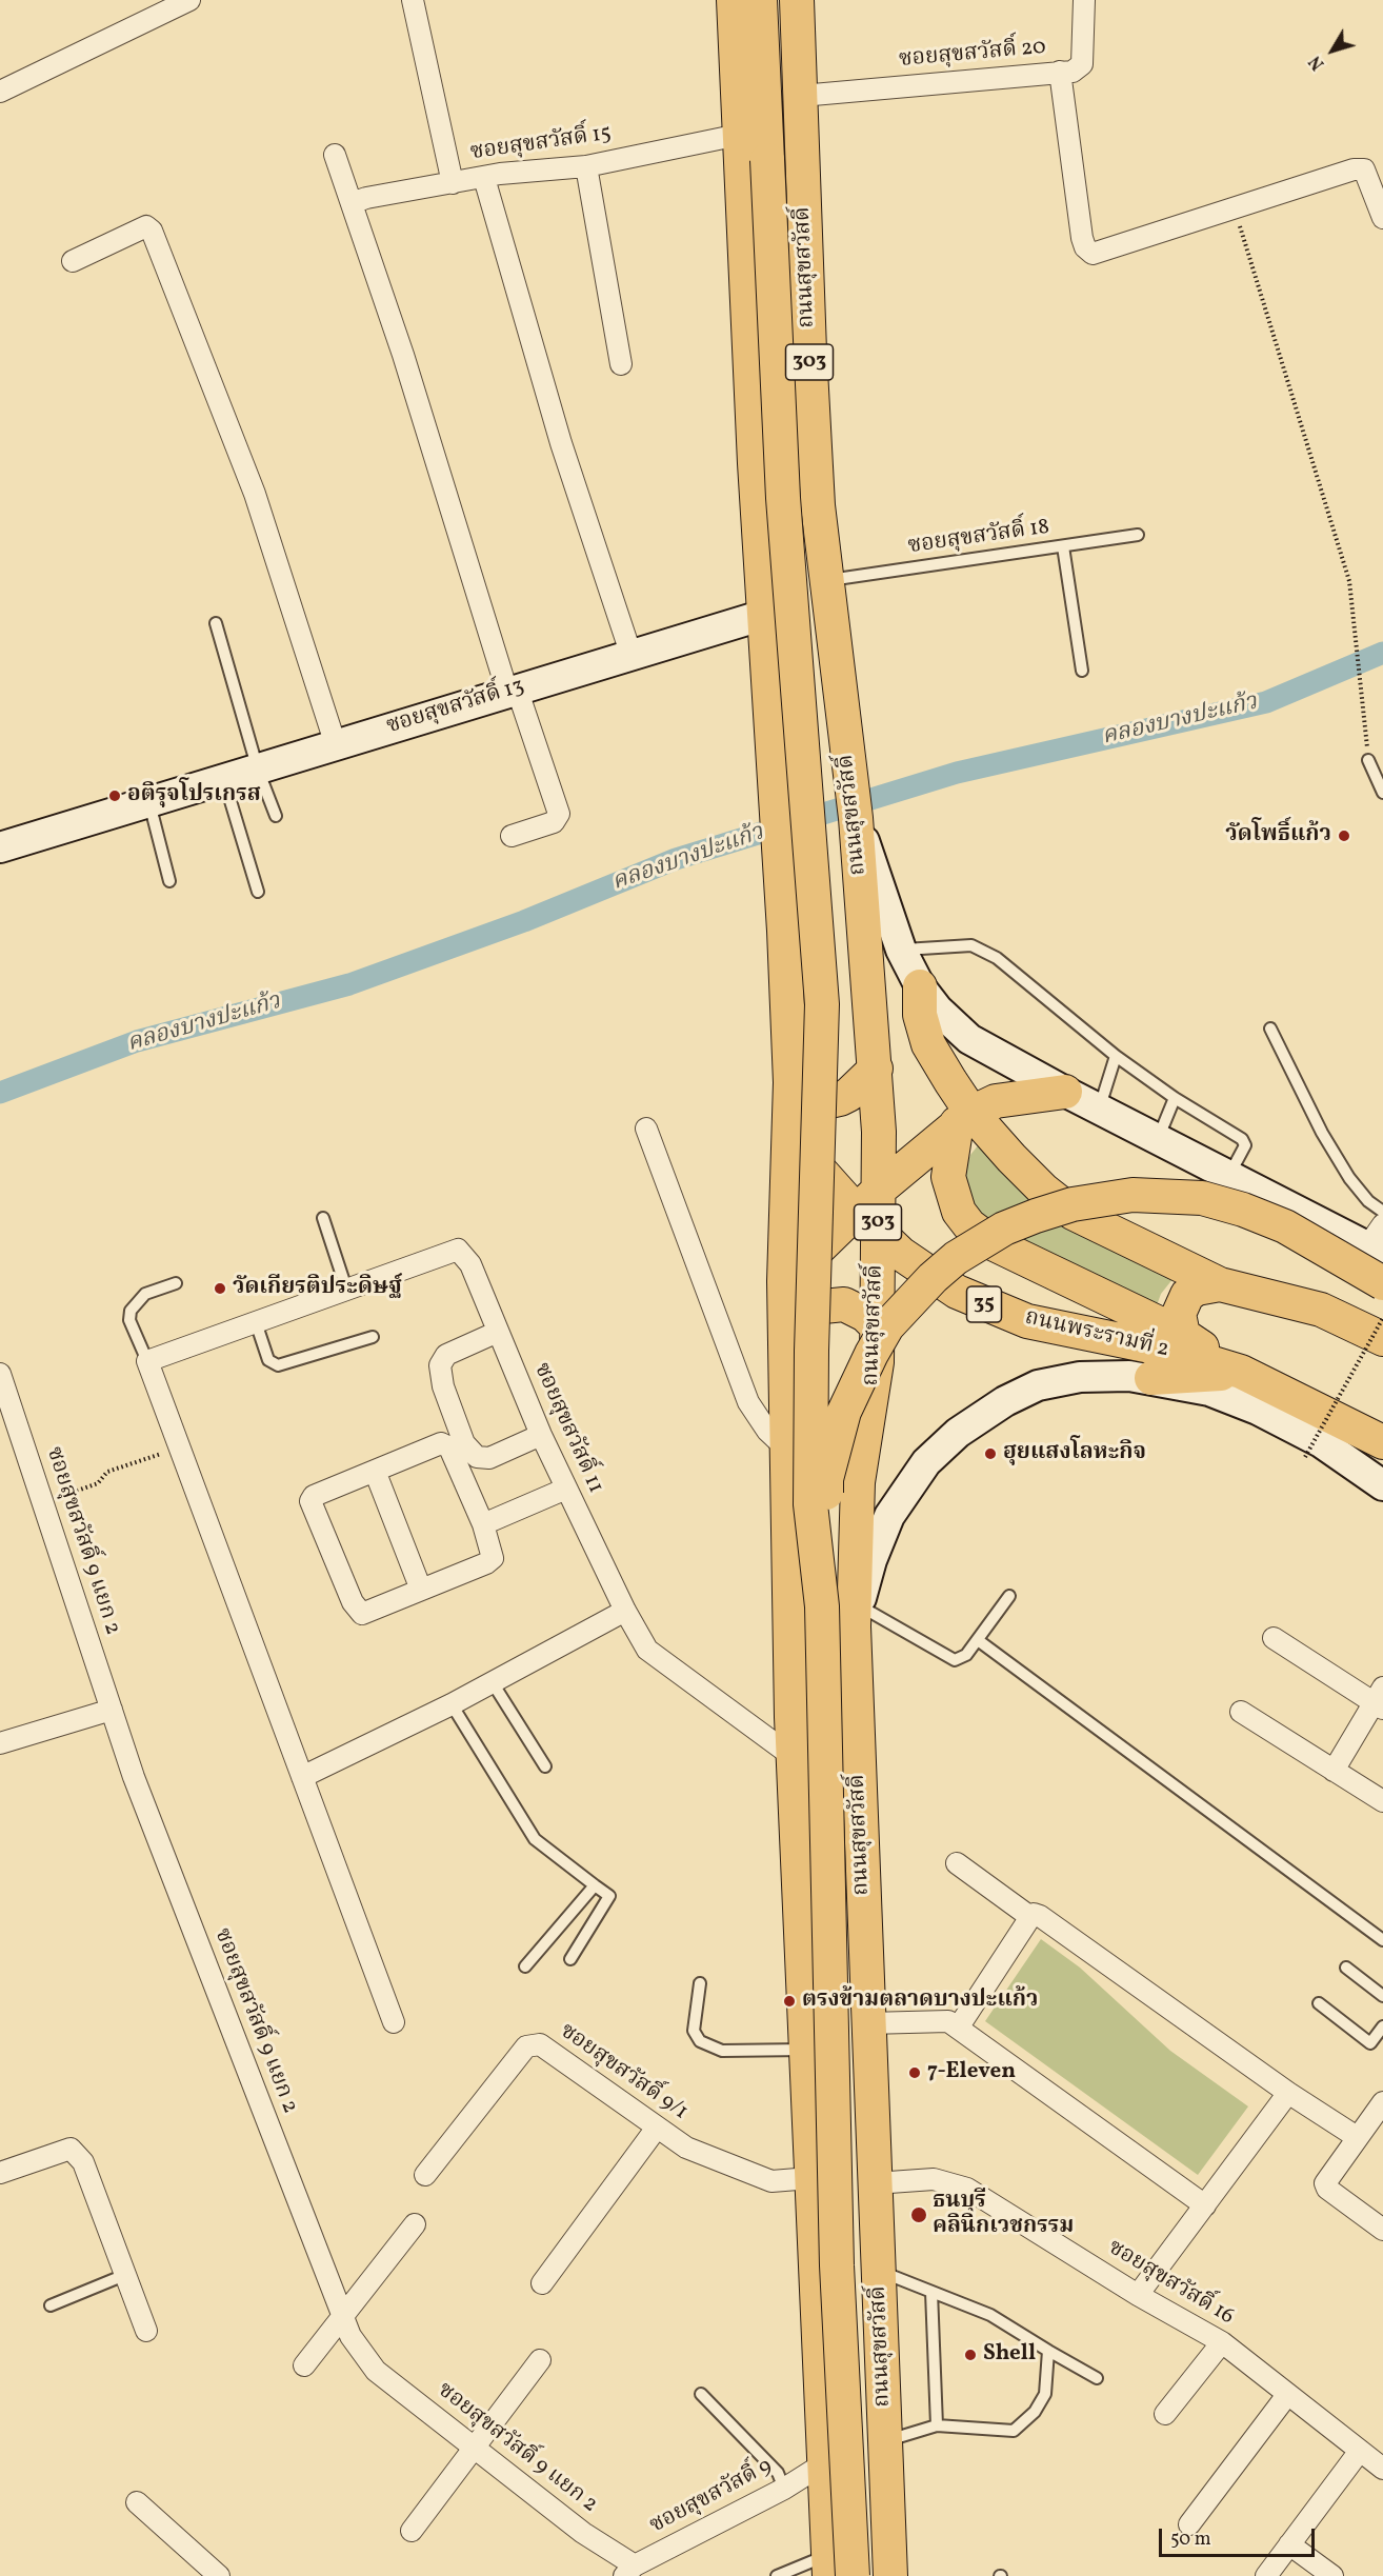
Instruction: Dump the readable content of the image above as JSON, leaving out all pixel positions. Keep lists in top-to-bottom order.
{
  "streets": {
    "main road": [
      "ถนนสุขสวัสดิ์",
      "303",
      "ซอยสุขสวัสดิ์ 13",
      "35",
      "ถนนพระรามที่ 2"
    ],
    "street": [
      "ซอยสุขสวัสดิ์ 20",
      "ซอยสุขสวัสดิ์ 15",
      "ซอยสุขสวัสดิ์ 11",
      "ซอยสุขสวัสดิ์ 9 แยก 2",
      "ซอยสุขสวัสดิ์ 9/1",
      "ซอยสุขสวัสดิ์ 16",
      "ซอยสุขสวัสดิ์ 9"
    ],
    "lane": ["ซอยสุขสวัสดิ์ 18"]
  },
  "crossings": [
    ["ซอยสุขสวัสดิ์ 20", "ถนนสุขสวัสดิ์"],
    ["ถนนสุขสวัสดิ์", "ซอยสุขสวัสดิ์ 18"],
    ["ถนนสุขสวัสดิ์", "ถนนพระรามที่ 2"],
    ["ถนนสุขสวัสดิ์", "ซอยสุขสวัสดิ์ 16"],
    ["ซอยสุขสวัสดิ์ 9 แยก 2", "ซอยสุขสวัสดิ์ 9"]
  ],
  "water": ["คลองบางปะแก้ว"],
  "places": [
    "อติรุจโปรเกรส",
    "วัดโพธิ์แก้ว",
    "วัดเกียรติประดิษฐ์",
    "ฮุยแสงโลหะกิจ",
    "ตรงข้ามตลาดบางปะแก้ว",
    "7-Eleven",
    "ธนบุรี คลินิกเวชกรรม",
    "Shell"
  ],
  "scale_bar": "50 m",
  "north": "bottom left"
}
